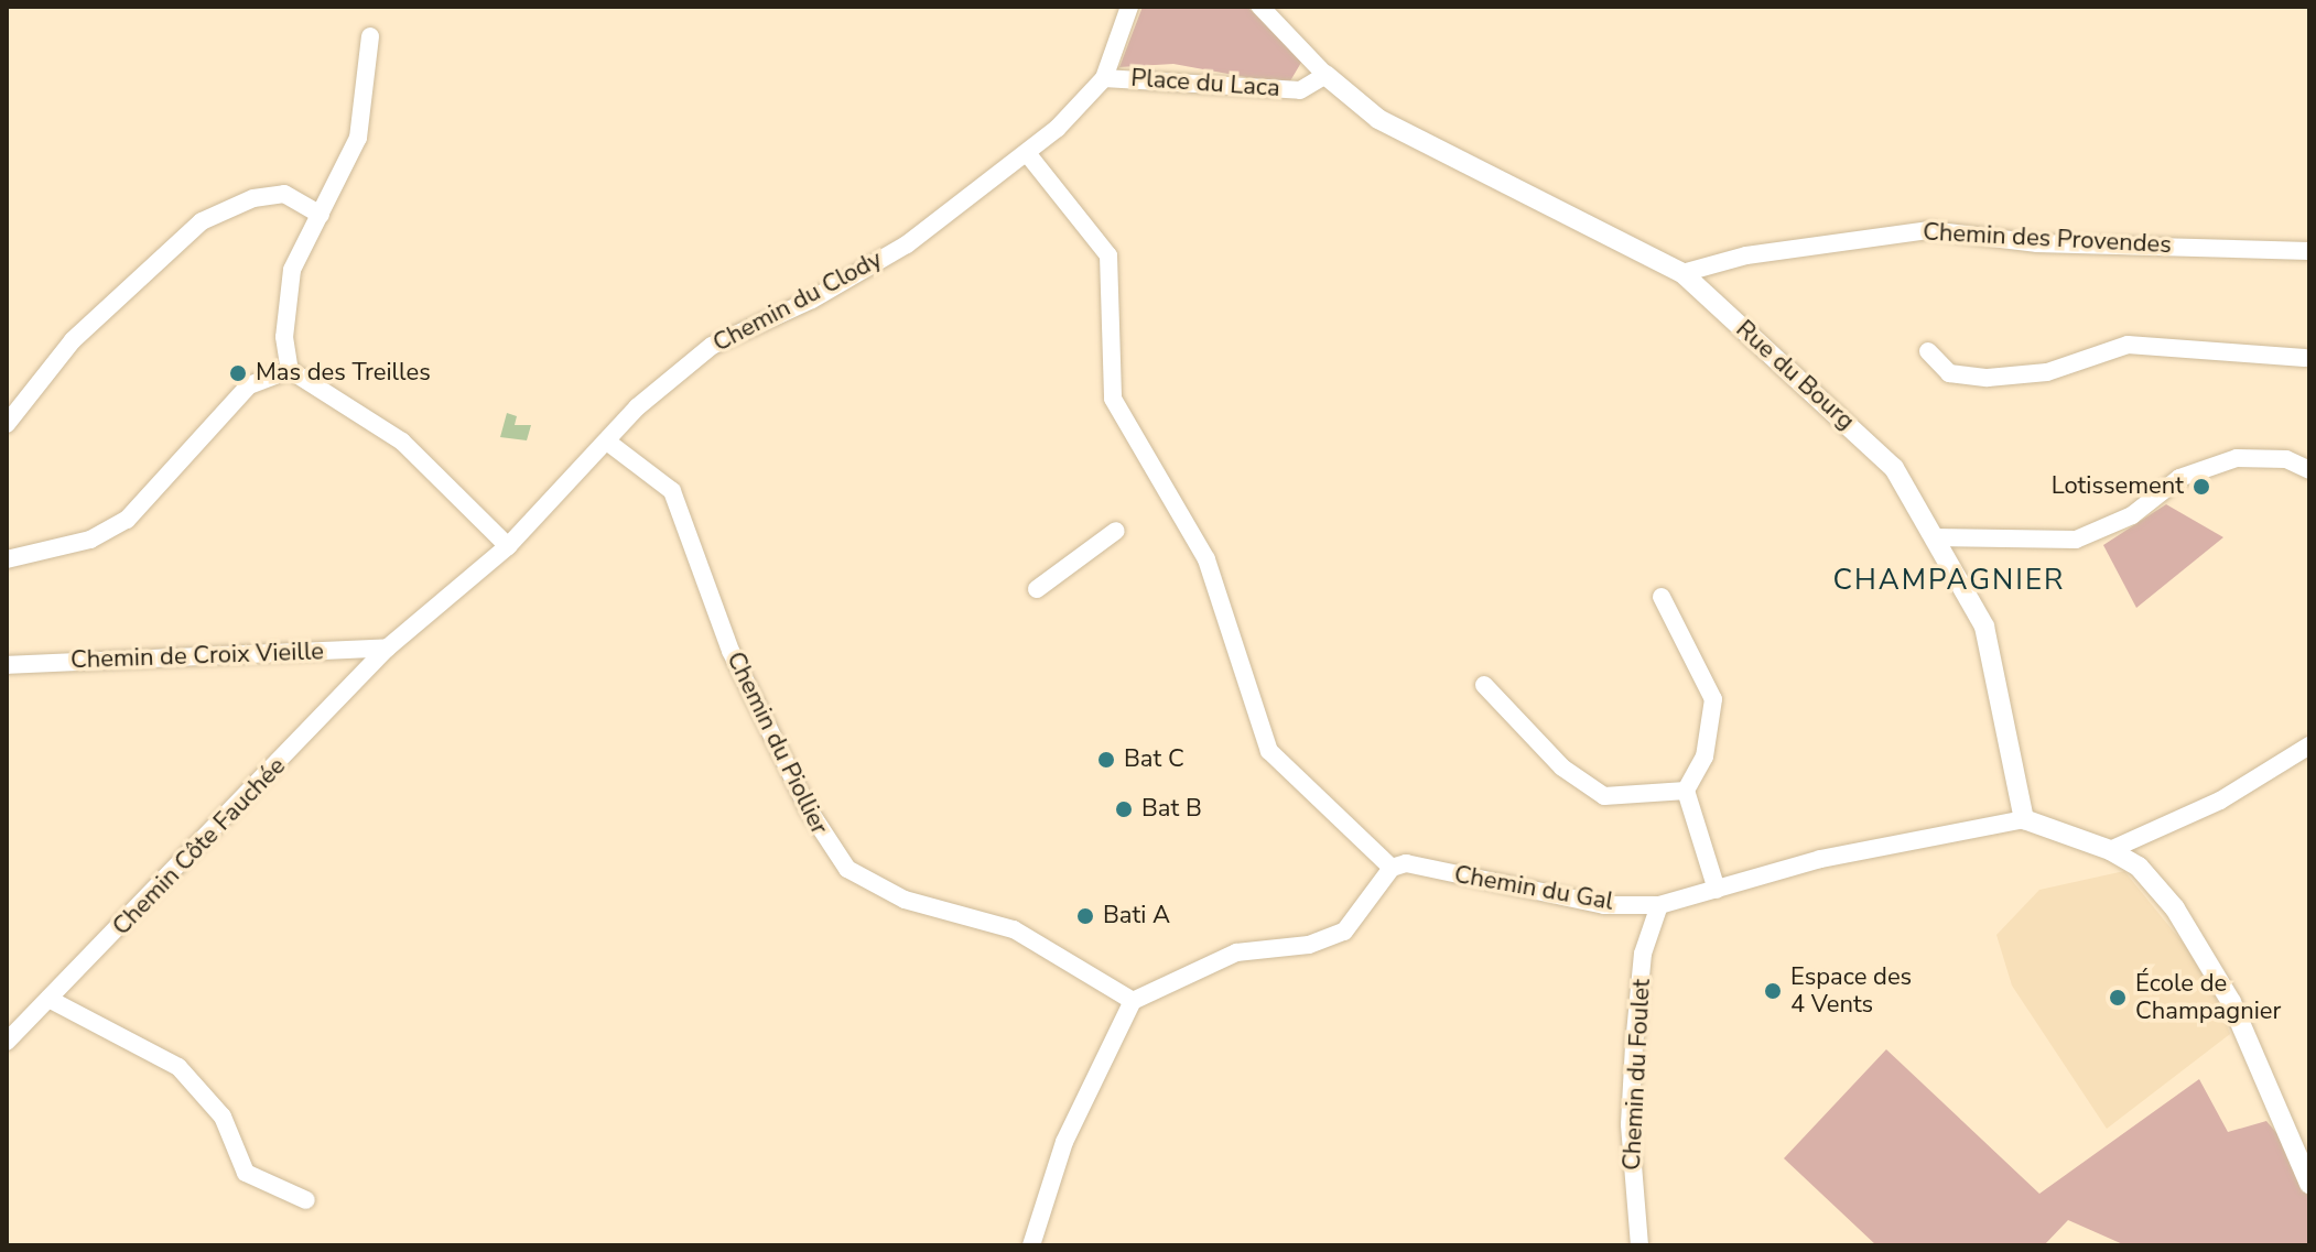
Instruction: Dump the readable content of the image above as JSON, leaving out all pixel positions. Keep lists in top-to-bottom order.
{
  "streets": {
    "street": [
      "Place du Laca",
      "Chemin des Provendes",
      "Chemin du Clody",
      "Rue du Bourg",
      "Chemin de Croix Vieille",
      "Chemin du Piollier",
      "Chemin Côte Fauchée",
      "Chemin du Gal",
      "Chemin du Foulet"
    ]
  },
  "crossings": [
    ["Place du Laca", "Chemin du Clody"],
    ["Place du Laca", "Rue du Bourg"],
    ["Chemin des Provendes", "Rue du Bourg"],
    ["Chemin du Clody", "Chemin de Croix Vieille"],
    ["Chemin du Clody", "Chemin du Piollier"],
    ["Chemin du Clody", "Chemin Côte Fauchée"],
    ["Rue du Bourg", "Chemin du Gal"],
    ["Chemin de Croix Vieille", "Chemin Côte Fauchée"],
    ["Chemin du Gal", "Chemin du Foulet"]
  ],
  "districts": ["CHAMPAGNIER"],
  "places": [
    "Mas des Treilles",
    "Lotissement",
    "Bat C",
    "Bat B",
    "Bati A",
    "Espace des 4 Vents",
    "École de Champagnier"
  ]
}
